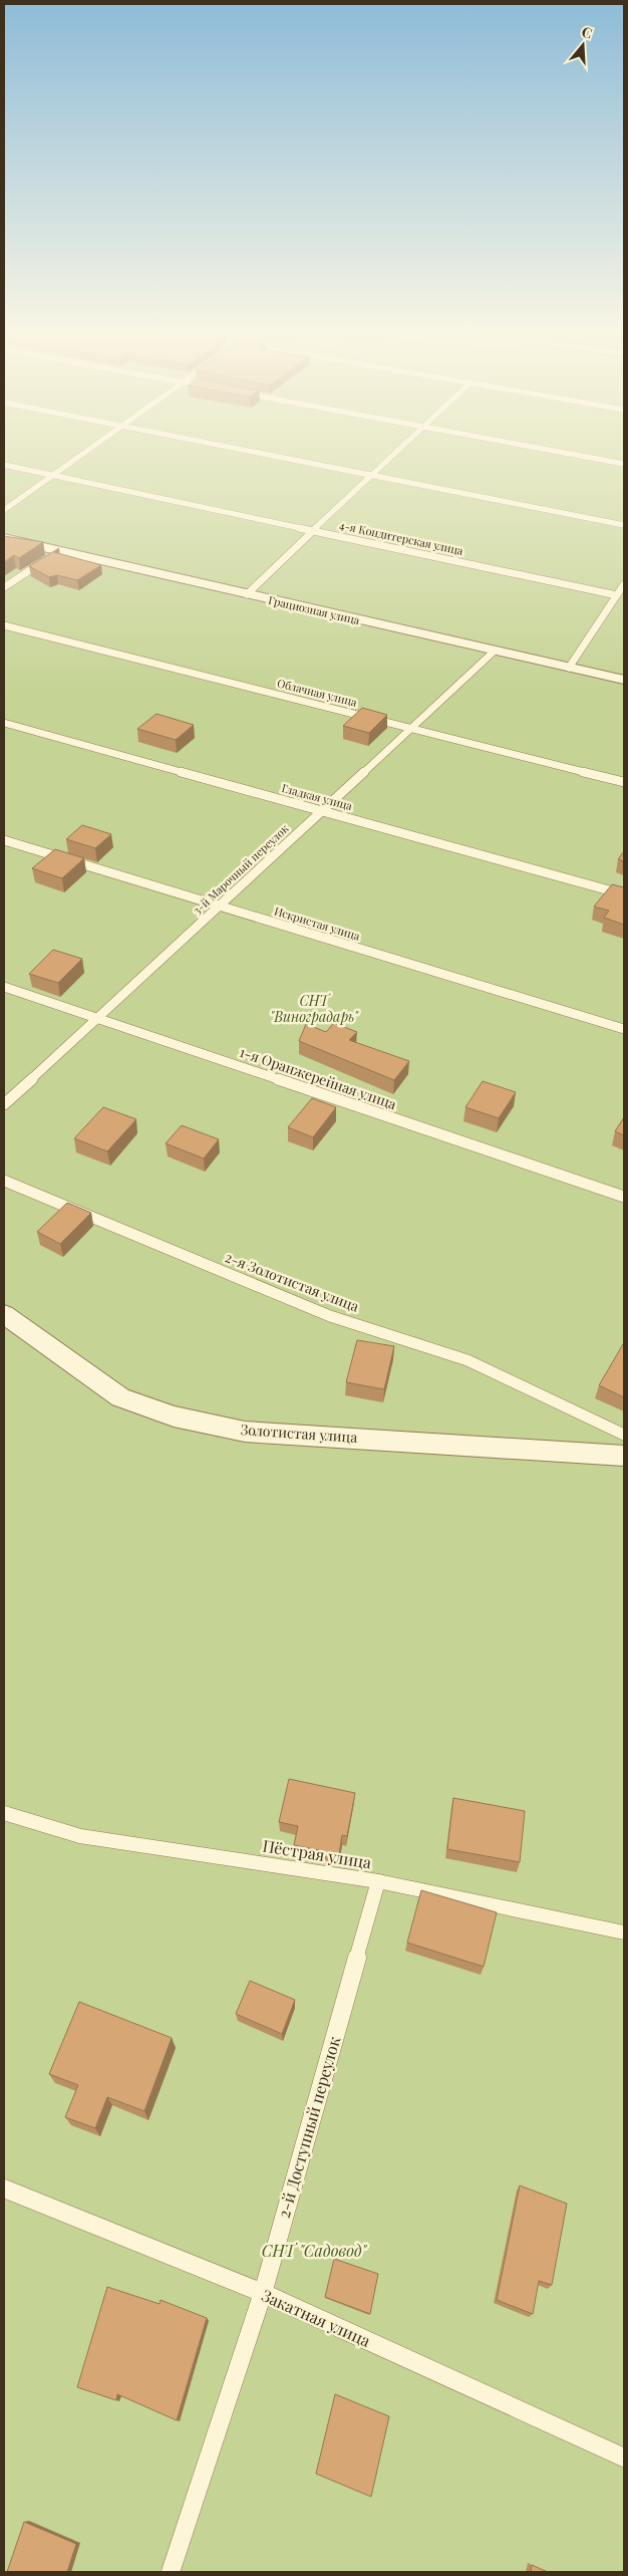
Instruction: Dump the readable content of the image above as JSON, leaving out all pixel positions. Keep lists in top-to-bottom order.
{
  "streets": {
    "street": ["Грациозная улица", "Золотистая улица"],
    "lane": [
      "4-я Кондитерская улица",
      "Облачная улица",
      "Гладкая улица",
      "3-й Марочный переулок",
      "Искристая улица",
      "1-я Оранжерейная улица",
      "2-я Золотистая улица",
      "Пёстрая улица",
      "2-й Доступный переулок",
      "Закатная улица"
    ]
  },
  "crossings": [
    ["Грациозная улица", "3-й Марочный переулок"],
    ["Облачная улица", "3-й Марочный переулок"],
    ["Гладкая улица", "3-й Марочный переулок"],
    ["3-й Марочный переулок", "Искристая улица"],
    ["3-й Марочный переулок", "1-я Оранжерейная улица"],
    ["Пёстрая улица", "2-й Доступный переулок"],
    ["2-й Доступный переулок", "Закатная улица"]
  ],
  "parks": ["СНТ \"Виноградарь\"", "СНТ \"Садовод\""],
  "north": "top"
}
